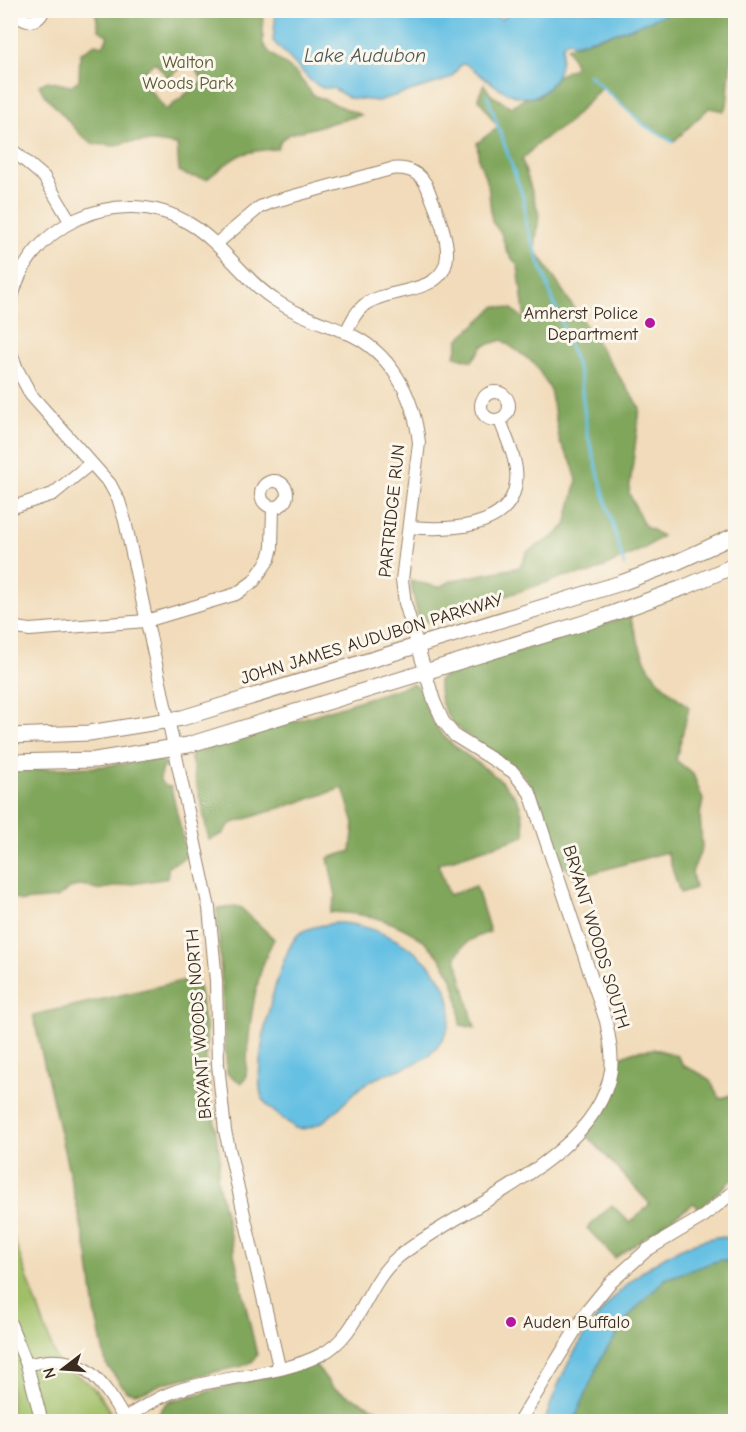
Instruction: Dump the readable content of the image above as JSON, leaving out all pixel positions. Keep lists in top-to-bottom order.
{
  "streets": {
    "main road": ["JOHN JAMES AUDUBON PARKWAY"],
    "street": ["PARTRIDGE RUN", "BRYANT WOODS SOUTH", "BRYANT WOODS NORTH"]
  },
  "crossings": [
    ["PARTRIDGE RUN", "JOHN JAMES AUDUBON PARKWAY"],
    ["PARTRIDGE RUN", "BRYANT WOODS SOUTH"],
    ["JOHN JAMES AUDUBON PARKWAY", "BRYANT WOODS NORTH"],
    ["BRYANT WOODS SOUTH", "BRYANT WOODS NORTH"]
  ],
  "water": ["Lake Audubon"],
  "parks": ["Walton Woods Park"],
  "places": ["Amherst Police Department", "Auden Buffalo"],
  "north": "left"
}
